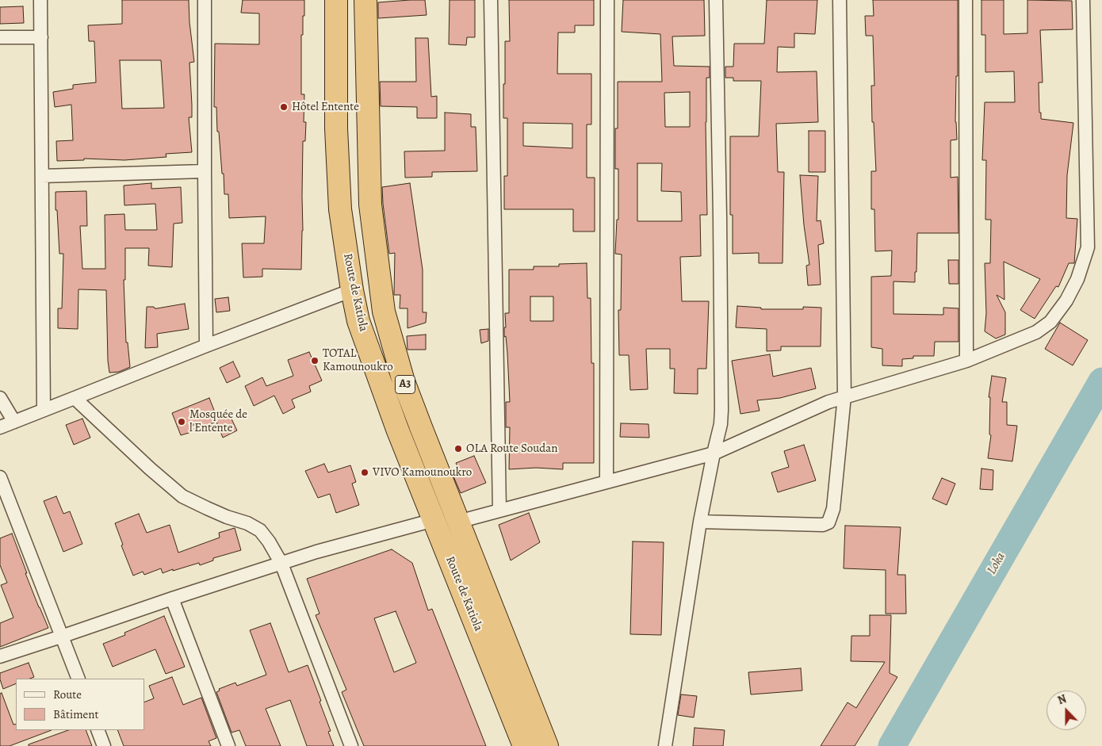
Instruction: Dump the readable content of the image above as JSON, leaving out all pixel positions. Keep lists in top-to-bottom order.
{
  "streets": {
    "highway": ["Route de Katiola", "A3"]
  },
  "water": ["Loka"],
  "places": [
    "Hôtel Entente",
    "TOTAL Kamounoukro",
    "Mosquée de l'Entente",
    "OLA Route Soudan",
    "VIVO Kamounoukro"
  ],
  "legend": ["Route", "Bâtiment"],
  "north": "top"
}
